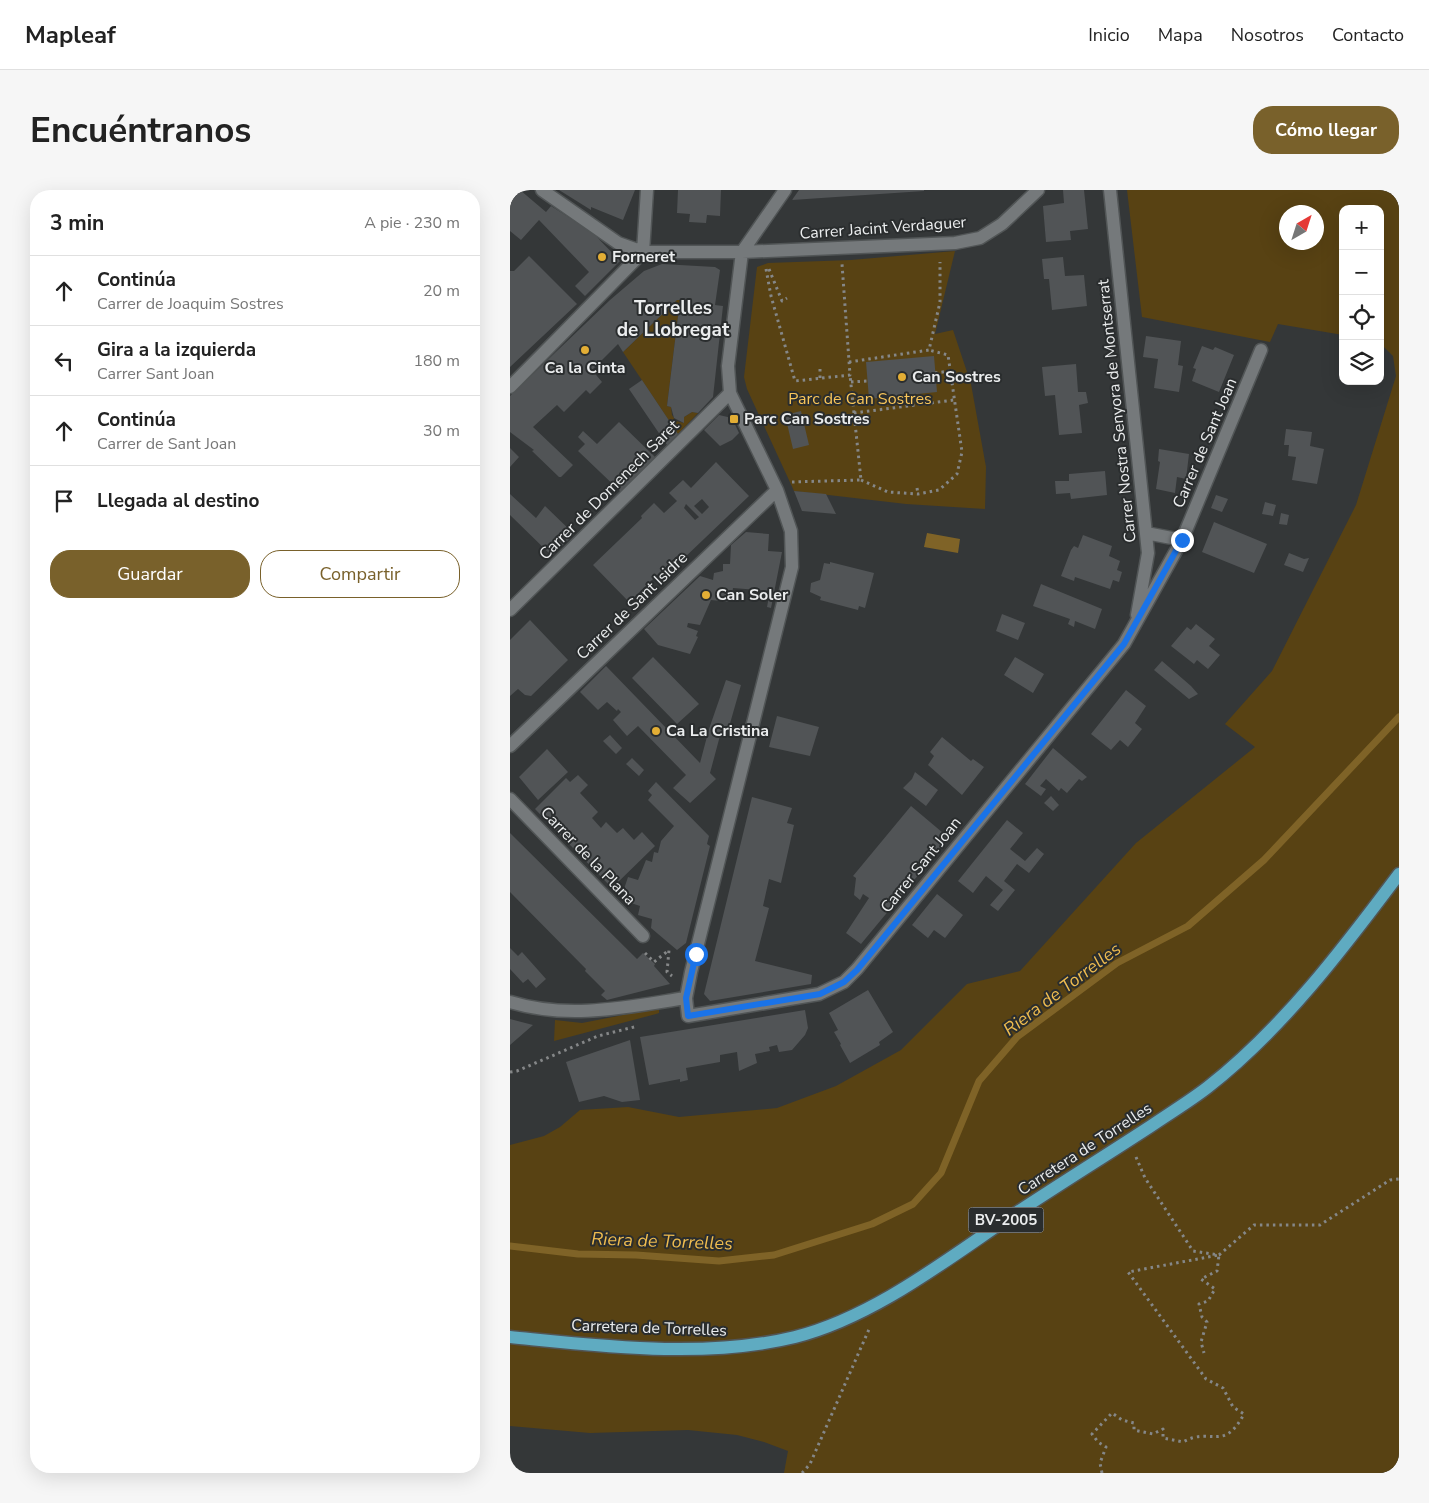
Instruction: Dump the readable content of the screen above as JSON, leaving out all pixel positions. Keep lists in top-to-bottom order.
{
  "streets": {
    "main road": ["Carretera de Torrelles", "BV-2005"],
    "street": [
      "Carrer Jacint Verdaguer",
      "Carrer Nostra Senyora de Montserrat",
      "Carrer de Sant Joan",
      "Carrer de Domenech Saret",
      "Carrer de Sant Isidre",
      "Carrer de la Plana",
      "Carrer Sant Joan"
    ]
  },
  "crossings": [
    ["Carrer Nostra Senyora de Montserrat", "Carrer de Sant Joan"],
    ["Carrer Nostra Senyora de Montserrat", "Carrer Sant Joan"],
    ["Carrer de Sant Joan", "Carrer Sant Joan"]
  ],
  "districts": ["Torrelles de Llobregat"],
  "water": ["Riera de Torrelles"],
  "parks": ["Parc de Can Sostres"],
  "places": {
    "other": [
      "Forneret",
      "Ca la Cinta",
      "Can Sostres",
      "Can Soler",
      "Ca La Cristina"
    ],
    "transit": ["Parc Can Sostres"]
  },
  "north": "top right",
  "page": {
    "header": "Mapleaf",
    "nav": [
      "Inicio",
      "Mapa",
      "Nosotros",
      "Contacto"
    ],
    "buttons": [
      "Cómo llegar",
      ["Guardar", "Compartir"]
    ],
    "title": "Encuéntranos",
    "heading": ["3 min", "A pie · 230 m"],
    "map_buttons": ["+", "−"],
    "list": [
      ["Continúa", "Carrer de Joaquim Sostres", "20 m"],
      ["Gira a la izquierda", "Carrer Sant Joan", "180 m"],
      ["Continúa", "Carrer de Sant Joan", "30 m"],
      "Llegada al destino"
    ]
  }
}
